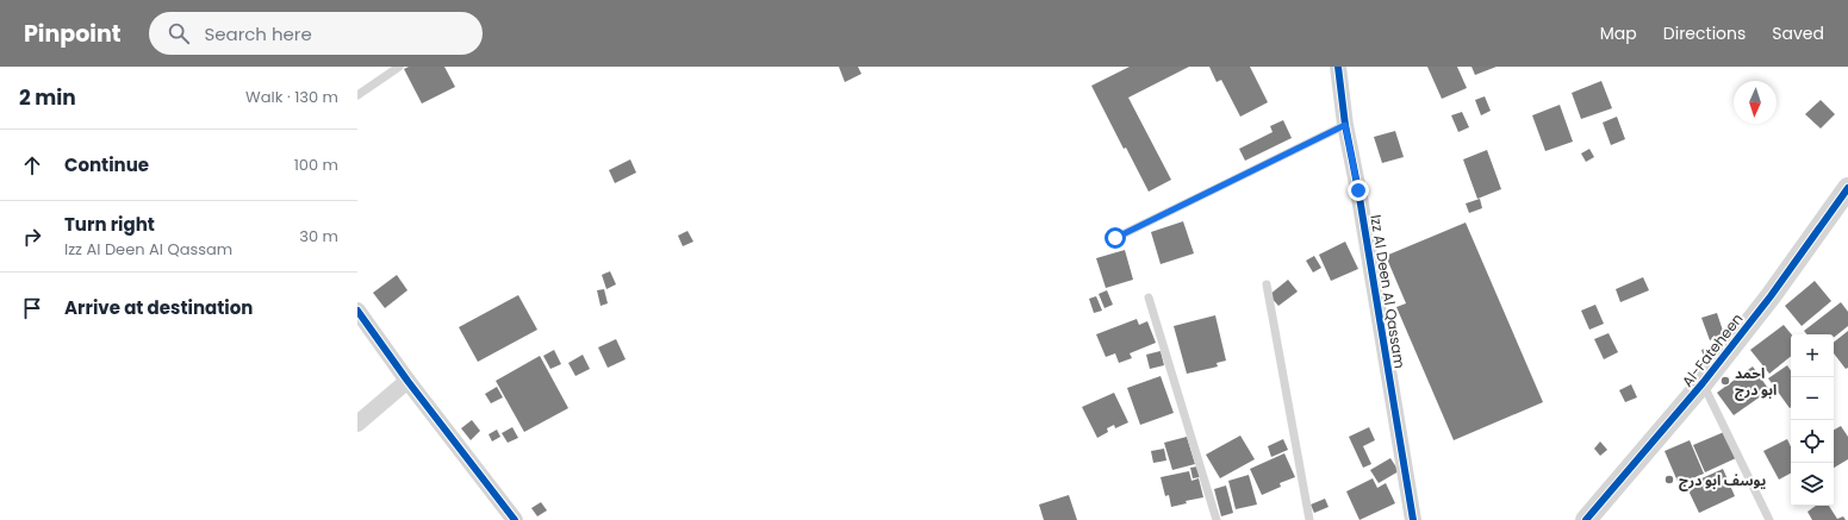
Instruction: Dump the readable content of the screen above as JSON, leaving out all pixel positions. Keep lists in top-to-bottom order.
{
  "streets": {
    "street": ["Izz Al Deen Al Qassam", "Al-Fateheen"]
  },
  "places": ["احمد ابو درج", "يوسف ابو درج"],
  "north": "bottom",
  "page": {
    "header": "Pinpoint",
    "search": "Search here",
    "nav": ["Map", "Directions", "Saved"],
    "heading": ["2 min", "Walk · 130 m"],
    "list": [
      ["Continue", "100 m"],
      ["Turn right", "Izz Al Deen Al Qassam", "30 m"],
      "Arrive at destination"
    ],
    "map_buttons": ["+", "−"]
  }
}
